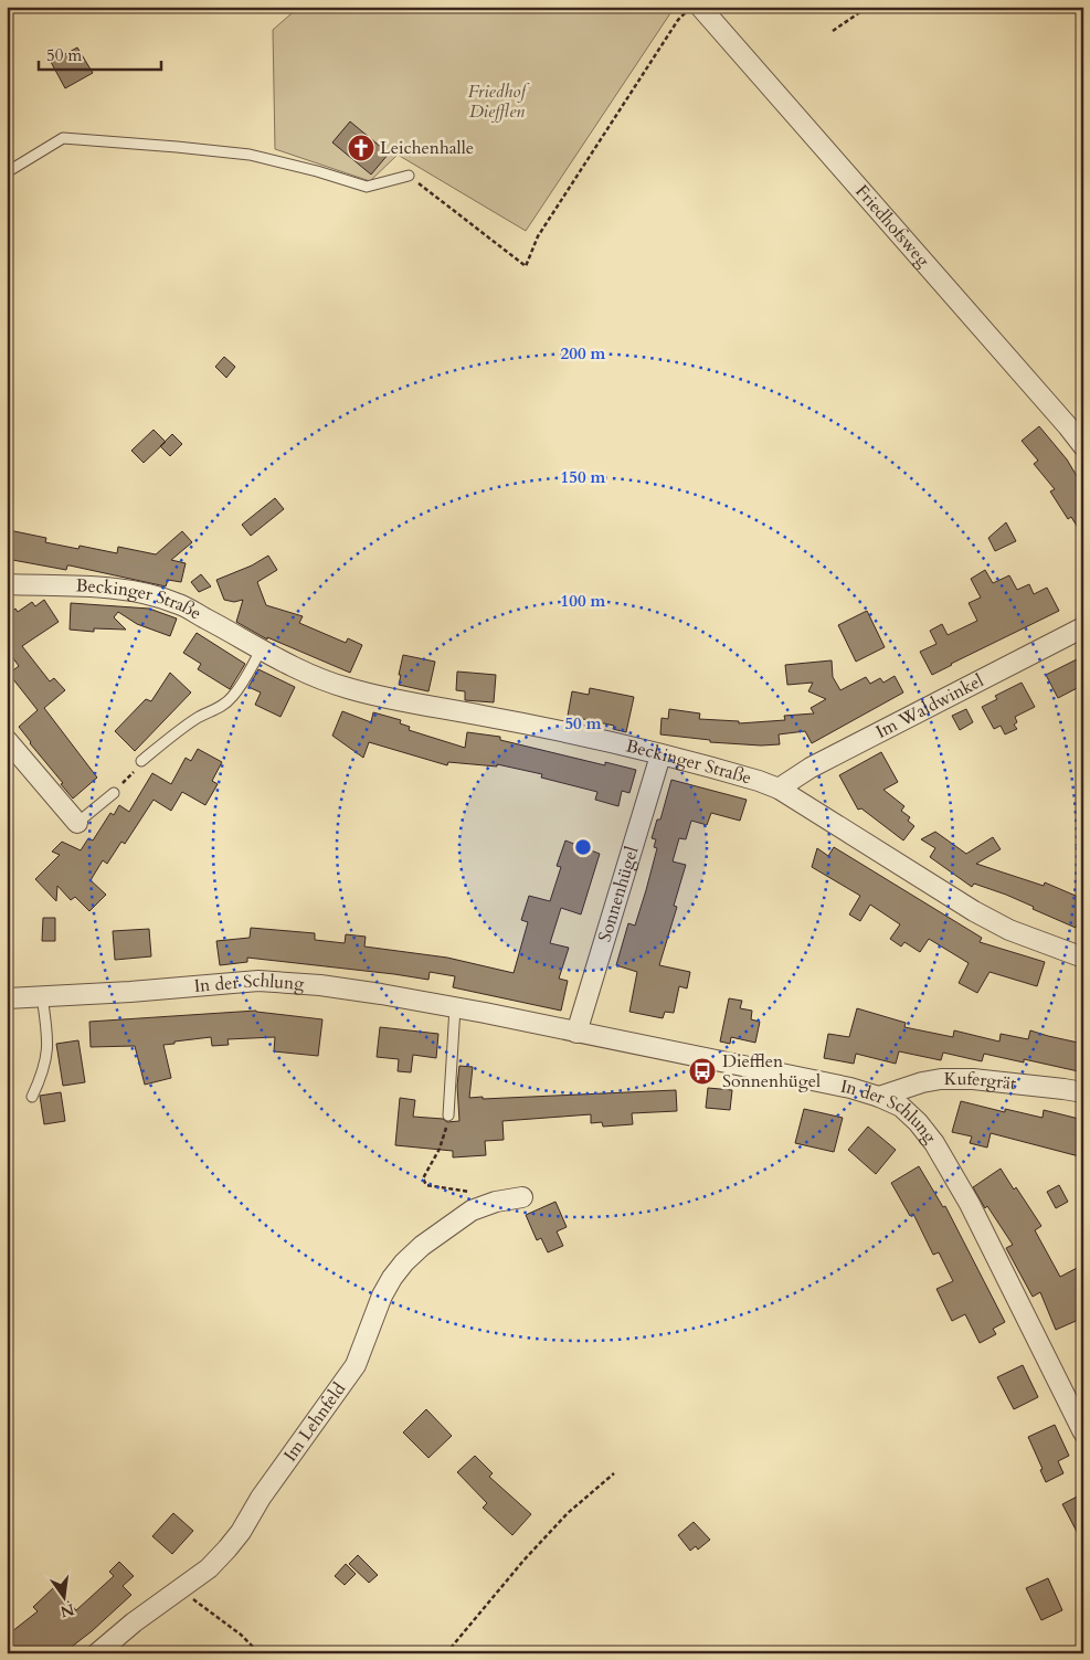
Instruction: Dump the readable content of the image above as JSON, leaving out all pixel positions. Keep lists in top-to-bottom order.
{
  "streets": {
    "street": [
      "Friedhofsweg",
      "Beckinger Straße",
      "Im Waldwinkel",
      "Sonnenhügel",
      "In der Schlung",
      "Kufergrät",
      "Im Lehnfeld"
    ]
  },
  "crossings": [
    ["Beckinger Straße", "Im Waldwinkel"],
    ["Beckinger Straße", "Sonnenhügel"],
    ["Sonnenhügel", "In der Schlung"],
    ["In der Schlung", "Kufergrät"]
  ],
  "parks": ["Friedhof Diefflen"],
  "places": {
    "church": ["Leichenhalle"],
    "bus stop": ["Diefflen Sonnenhügel"]
  },
  "scale_bar": "50 m",
  "north": "bottom",
  "rings": [
    "200 m",
    "150 m",
    "100 m",
    "50 m"
  ]
}
